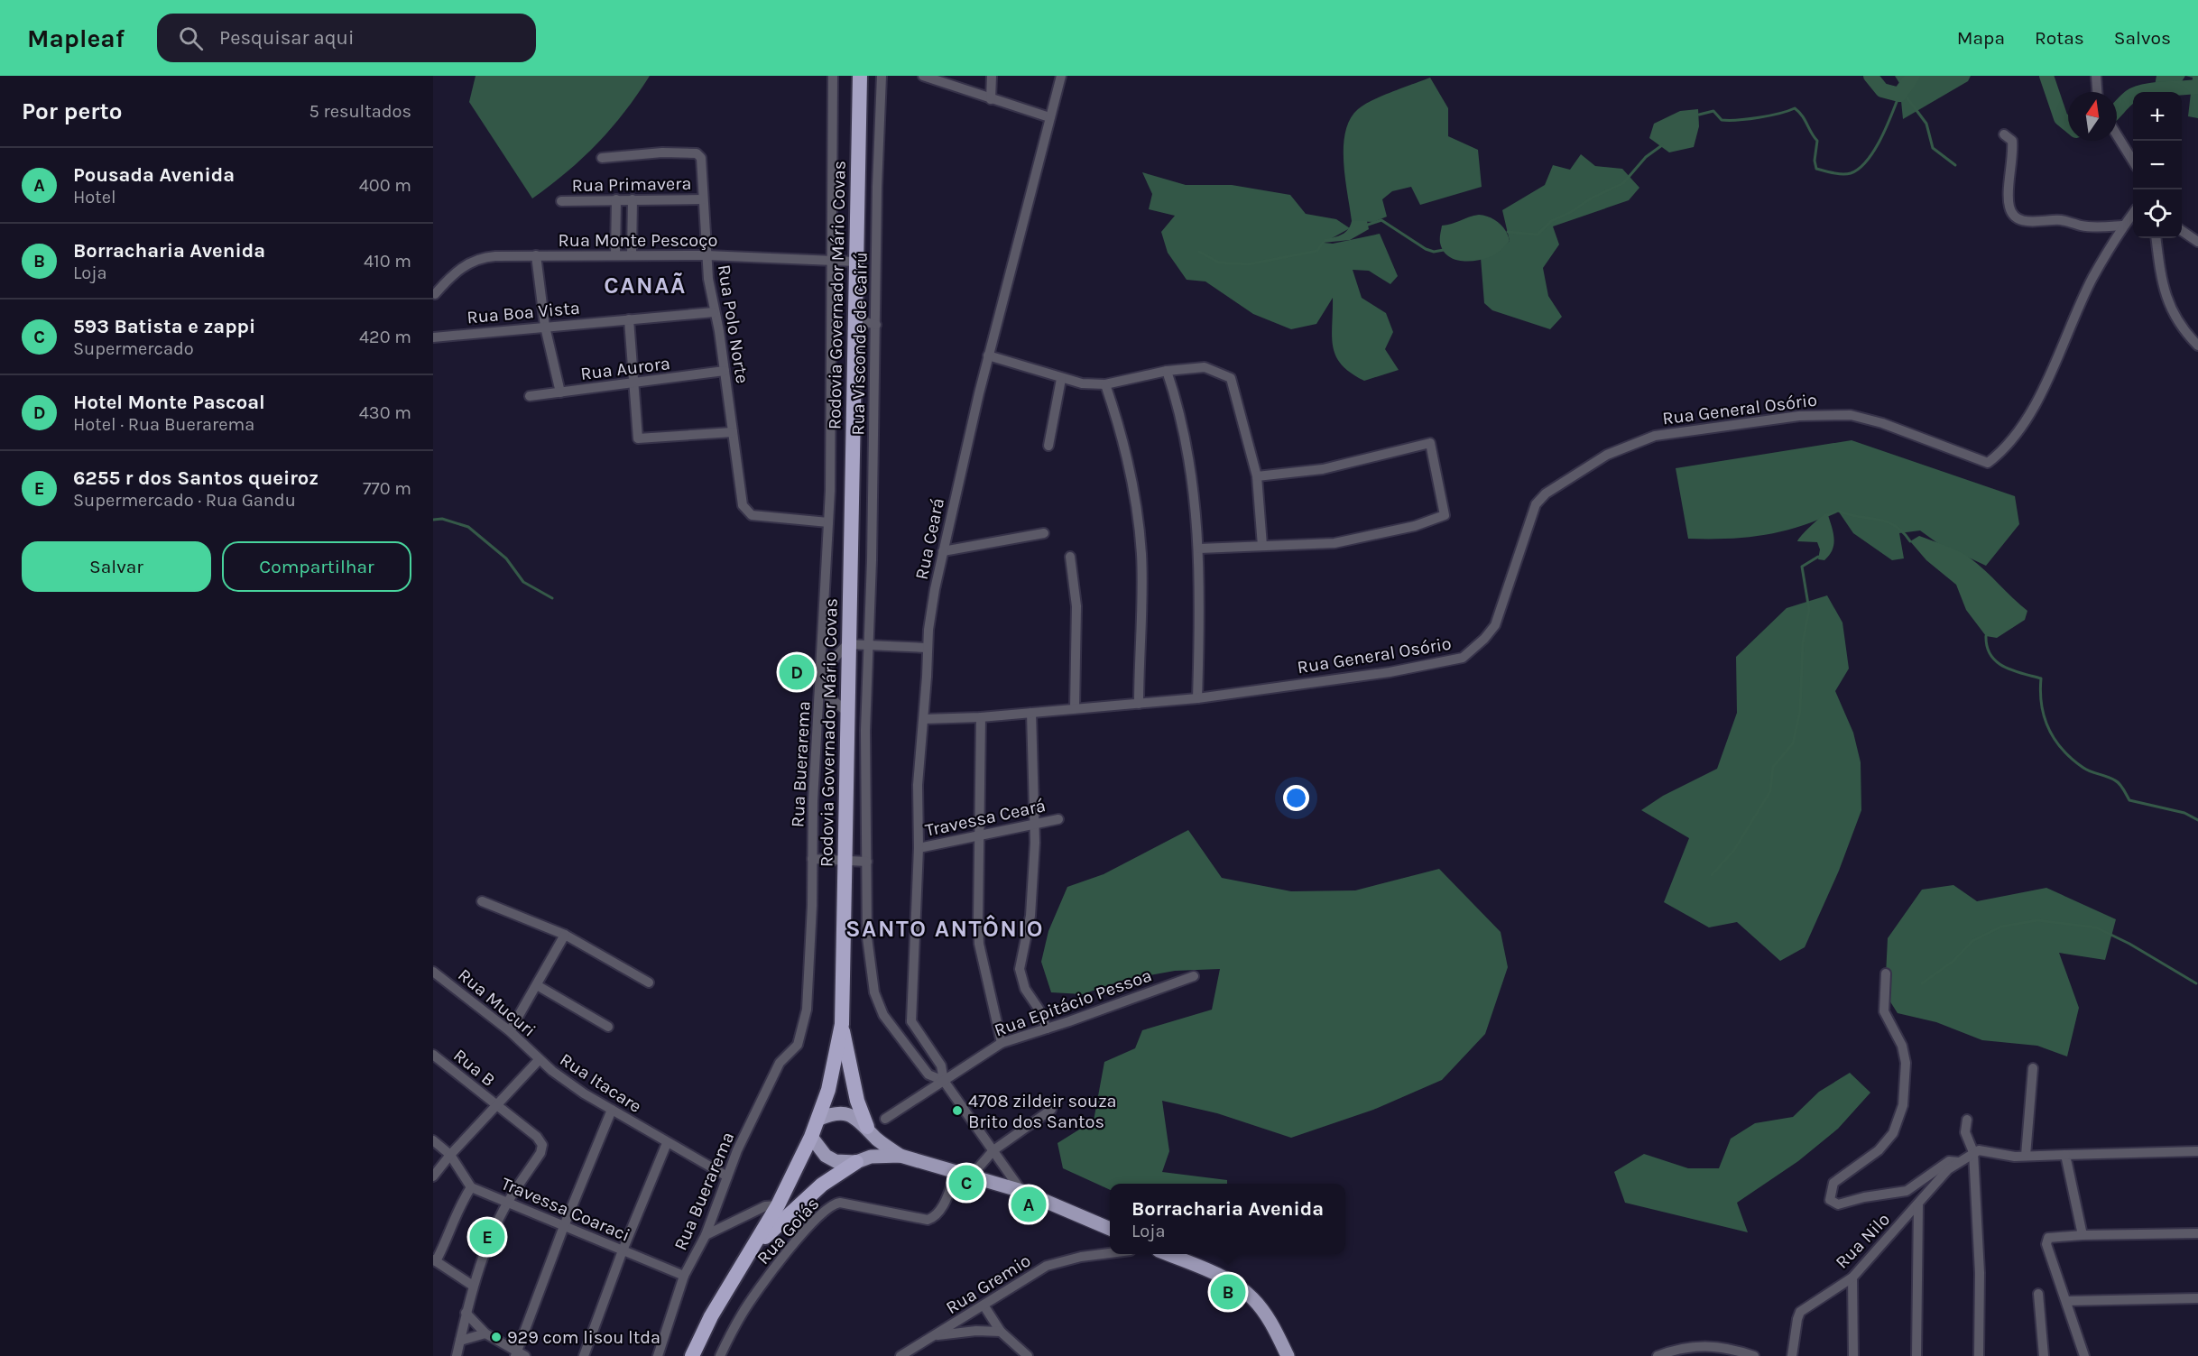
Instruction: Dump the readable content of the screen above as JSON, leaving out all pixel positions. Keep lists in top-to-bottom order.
{
  "streets": {
    "highway": ["Rodovia Governador Mário Covas"],
    "street": [
      "Rua Primavera",
      "Rua Monte Pescoço",
      "Rua Boa Vista",
      "Rua Polo Norte",
      "Rua Visconde de Cairú",
      "Rua Aurora",
      "Rua General Osório",
      "Rua Ceará",
      "Rua Buerarema",
      "Travessa Ceará",
      "Rua Mucuri",
      "Rua Epitácio Pessoa",
      "Rua B",
      "Rua Itacare",
      "Travessa Coaraci",
      "Rua Goiás",
      "Rua Nilo",
      "Rua Gremio"
    ]
  },
  "crossings": [
    ["Rua Primavera", "Rua Polo Norte"],
    ["Rua Monte Pescoço", "Rodovia Governador Mário Covas"],
    ["Rua Monte Pescoço", "Rua Polo Norte"],
    ["Rua Monte Pescoço", "Rua Buerarema"],
    ["Rua Boa Vista", "Rua Polo Norte"],
    ["Rua Polo Norte", "Rua Aurora"],
    ["Rua Polo Norte", "Rua Buerarema"],
    ["Rua General Osório", "Rua Ceará"],
    ["Rua Ceará", "Travessa Ceará"],
    ["Rua Buerarema", "Rua Itacare"],
    ["Rua Buerarema", "Travessa Coaraci"],
    ["Rua Mucuri", "Rua Itacare"],
    ["Rua B", "Rua Itacare"],
    ["Rua B", "Travessa Coaraci"]
  ],
  "districts": ["CANAÃ", "SANTO ANTÔNIO"],
  "places": ["4708 zildeir souza Brito dos Santos", "929 com lisou ltda"],
  "north": "top",
  "page": {
    "header": "Mapleaf",
    "search": "Pesquisar aqui",
    "nav": ["Mapa", "Rotas", "Salvos"],
    "heading": ["Por perto", "5 resultados"],
    "map_buttons": ["+", "−"],
    "list": [
      {
        "mark": "A",
        "name": "Pousada Avenida",
        "note": "Hotel",
        "value": "400 m"
      },
      {
        "mark": "B",
        "name": "Borracharia Avenida",
        "note": "Loja",
        "value": "410 m"
      },
      {
        "mark": "C",
        "name": "593 Batista e zappi",
        "note": "Supermercado",
        "value": "420 m"
      },
      {
        "mark": "D",
        "name": "Hotel Monte Pascoal",
        "note": "Hotel · Rua Buerarema",
        "value": "430 m"
      },
      {
        "mark": "E",
        "name": "6255 r dos Santos queiroz",
        "note": "Supermercado · Rua Gandu",
        "value": "770 m"
      }
    ],
    "buttons": ["Salvar", "Compartilhar"],
    "pins": [
      "D",
      "C",
      "A",
      "E",
      "B"
    ],
    "popup": ["Borracharia Avenida", "Loja"]
  }
}
